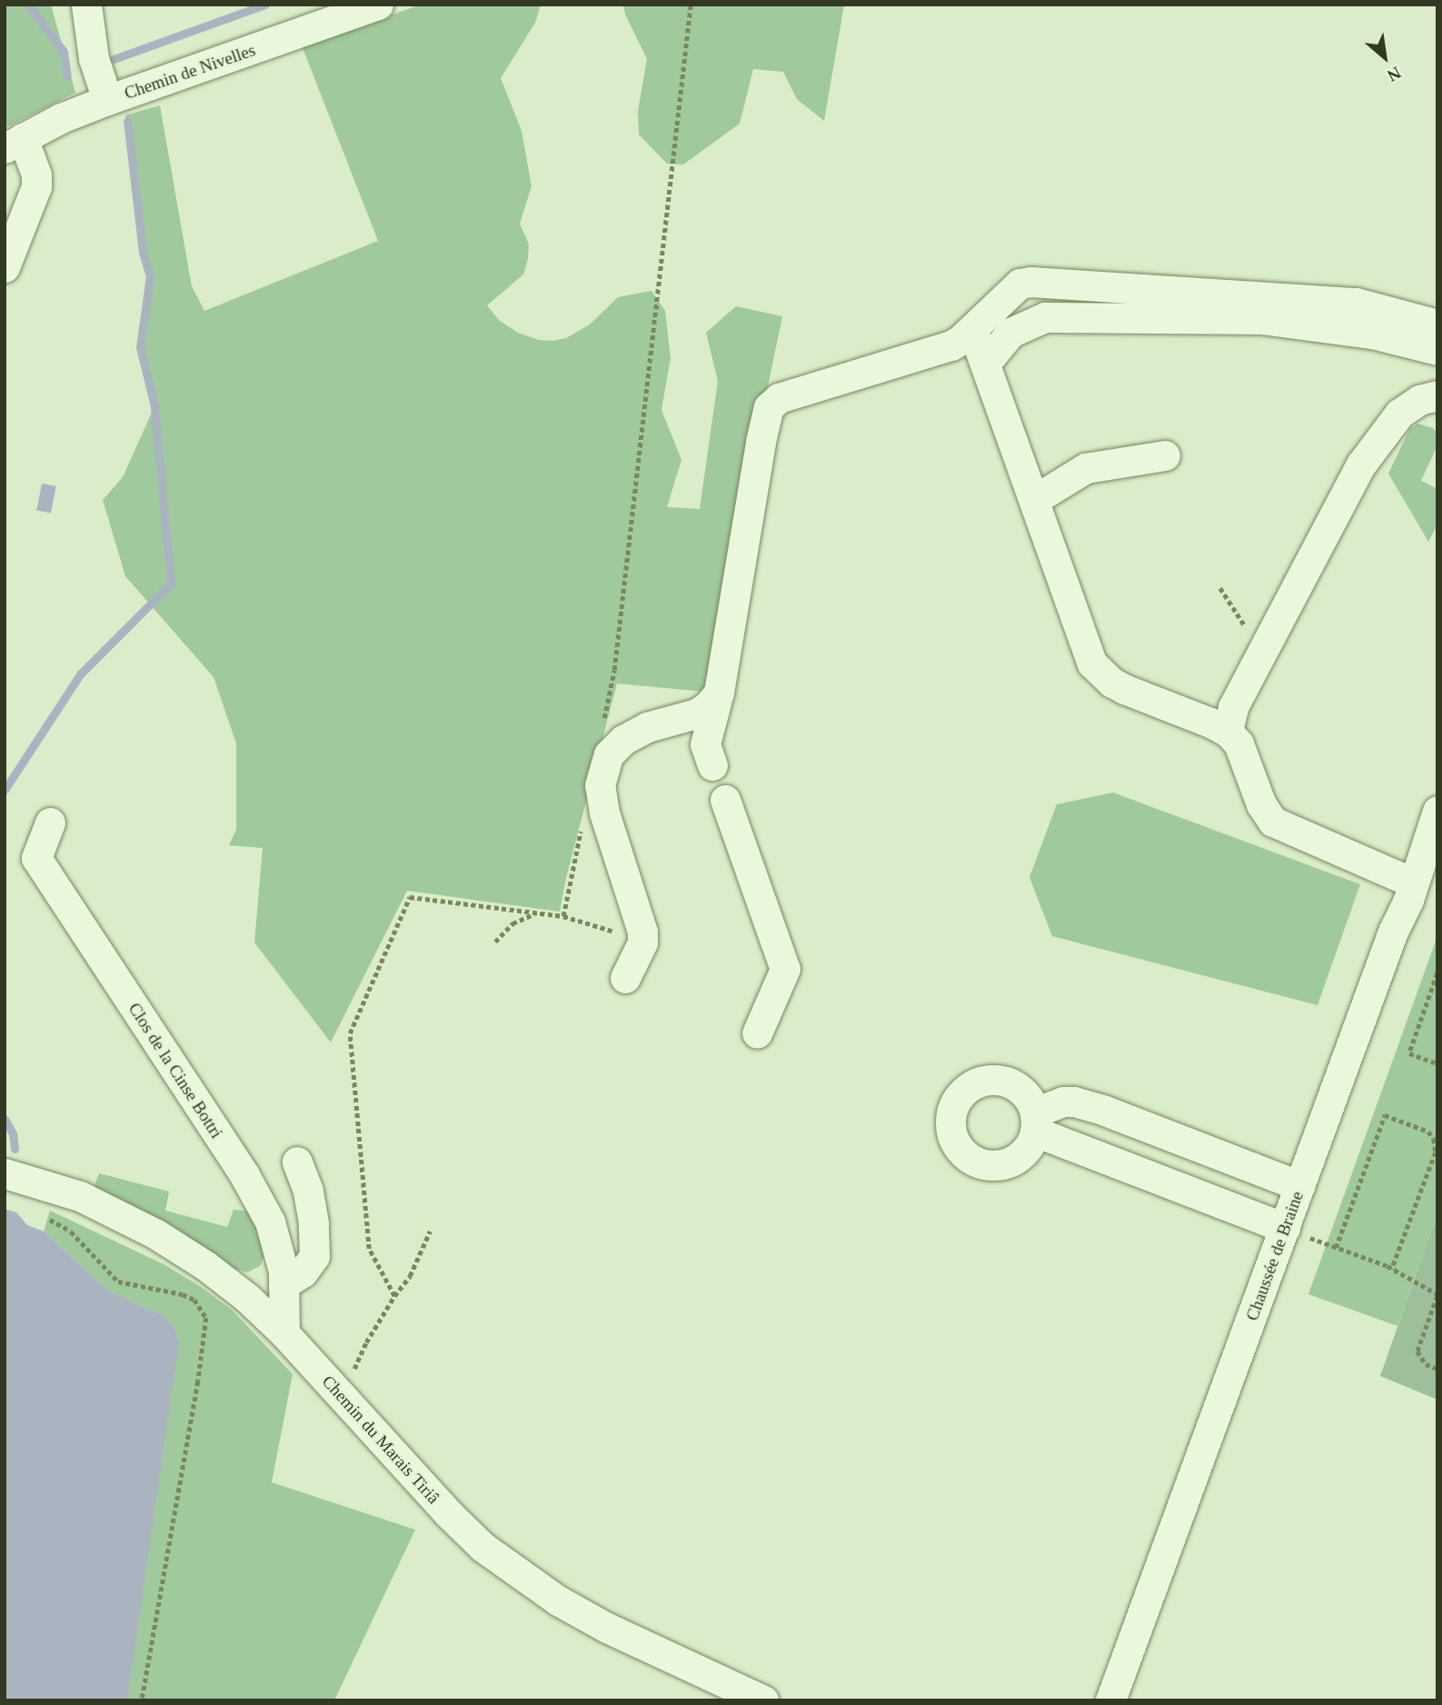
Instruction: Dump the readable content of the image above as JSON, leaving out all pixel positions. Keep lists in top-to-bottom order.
{
  "streets": {
    "street": [
      "Chemin de Nivelles",
      "Clos de la Cinse Bottri",
      "Chaussée de Braine",
      "Chemin du Marais Tiriâ"
    ]
  },
  "crossings": [
    ["Clos de la Cinse Bottri", "Chemin du Marais Tiriâ"]
  ],
  "north": "bottom right"
}
